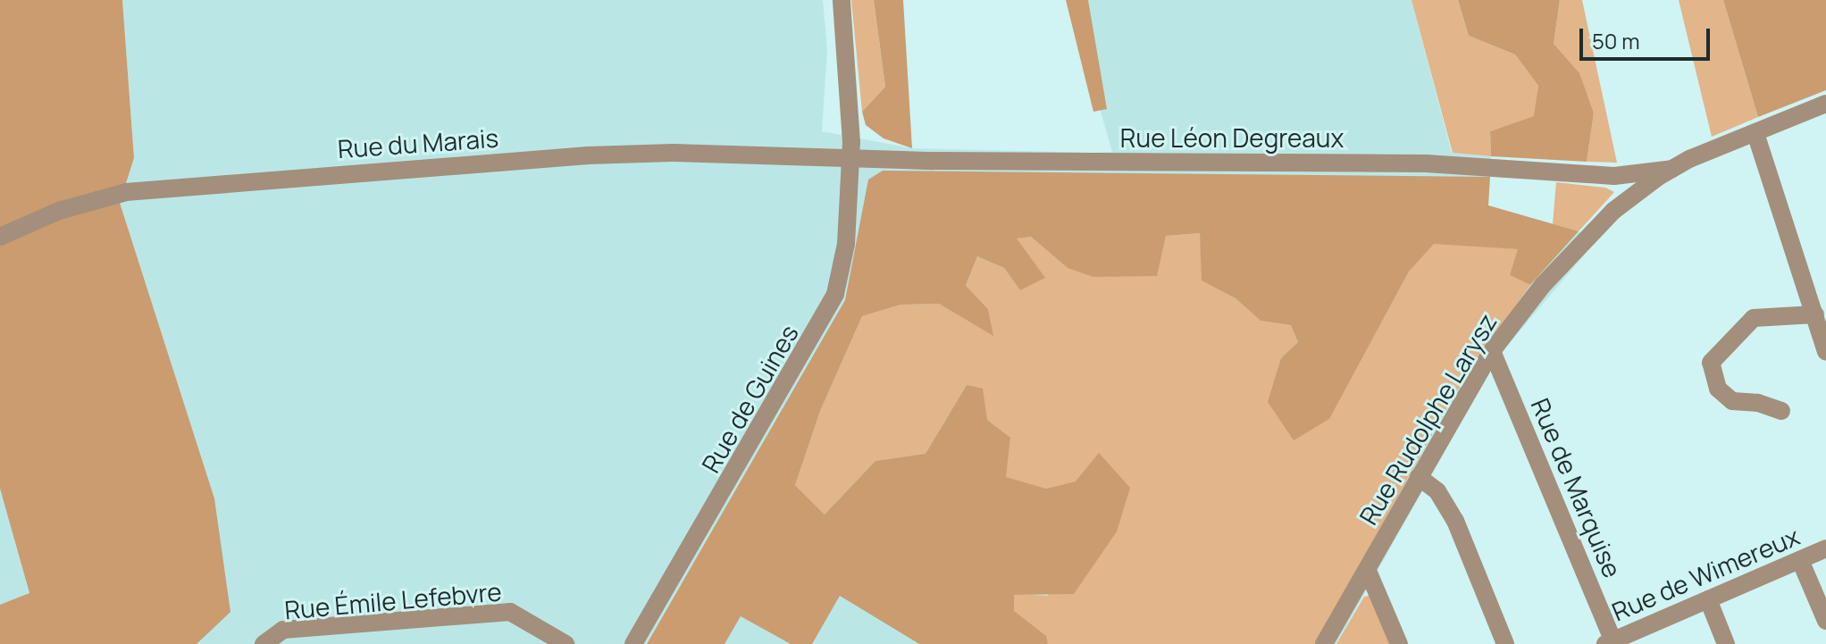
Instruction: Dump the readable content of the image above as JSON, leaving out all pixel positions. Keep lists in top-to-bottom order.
{
  "streets": {
    "street": [
      "Rue Léon Degreaux",
      "Rue du Marais",
      "Rue de Guines",
      "Rue Rudolphe Larysz",
      "Rue de Marquise",
      "Rue de Wimereux",
      "Rue Émile Lefebvre"
    ]
  },
  "crossings": [
    ["Rue Léon Degreaux", "Rue du Marais"],
    ["Rue Léon Degreaux", "Rue de Guines"],
    ["Rue Léon Degreaux", "Rue Rudolphe Larysz"],
    ["Rue du Marais", "Rue de Guines"],
    ["Rue Rudolphe Larysz", "Rue de Marquise"],
    ["Rue de Marquise", "Rue de Wimereux"]
  ],
  "scale_bar": "50 m"
}
